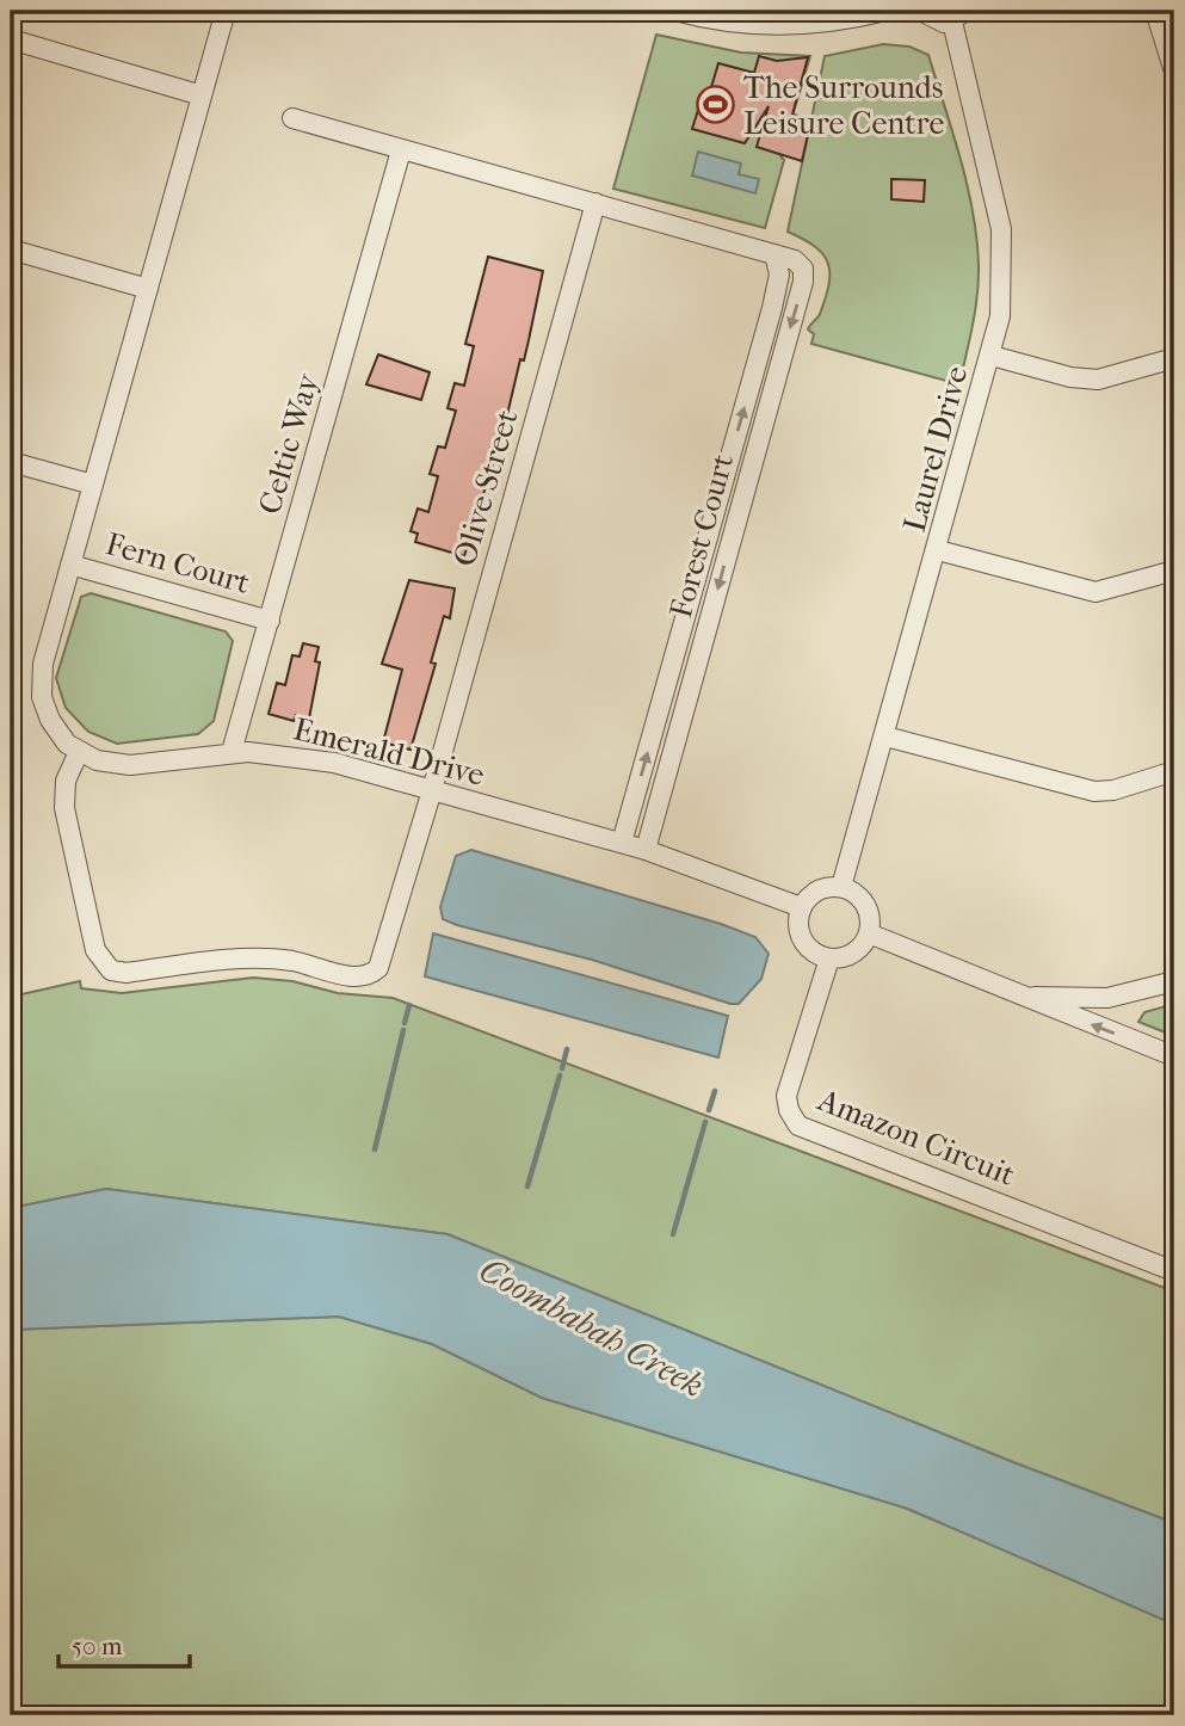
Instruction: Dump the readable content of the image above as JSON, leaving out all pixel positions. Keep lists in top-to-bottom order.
{
  "streets": {
    "street": [
      "Celtic Way",
      "Laurel Drive",
      "Olive Street",
      "Forest Court",
      "Fern Court",
      "Emerald Drive",
      "Amazon Circuit"
    ]
  },
  "crossings": [
    ["Celtic Way", "Forest Court"],
    ["Celtic Way", "Fern Court"],
    ["Celtic Way", "Emerald Drive"],
    ["Laurel Drive", "Emerald Drive"],
    ["Laurel Drive", "Amazon Circuit"],
    ["Olive Street", "Forest Court"],
    ["Olive Street", "Emerald Drive"],
    ["Forest Court", "Emerald Drive"],
    ["Emerald Drive", "Amazon Circuit"]
  ],
  "water": ["Coombabah Creek"],
  "places": {
    "sports": ["The Surrounds Leisure Centre"]
  },
  "scale_bar": "50 m"
}
